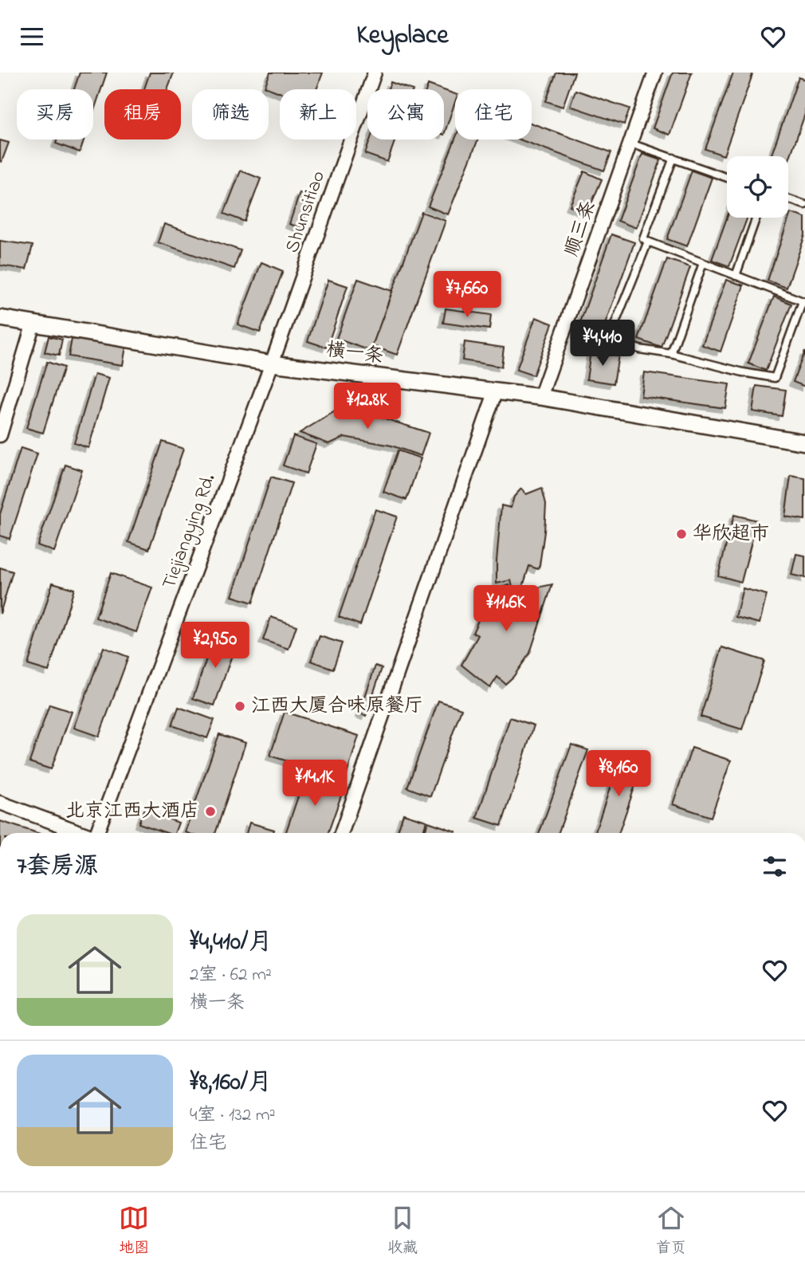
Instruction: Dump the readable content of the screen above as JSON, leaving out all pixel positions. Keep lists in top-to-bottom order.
{
  "streets": {
    "street": [
      "Shunsitiao",
      "顺三条",
      "横一条",
      "Tiejiangying Rd."
    ]
  },
  "crossings": [
    ["Shunsitiao", "横一条"],
    ["Shunsitiao", "Tiejiangying Rd."],
    ["顺三条", "横一条"],
    ["横一条", "Tiejiangying Rd."]
  ],
  "places": ["华欣超市", "江西大厦合味原餐厅", "北京江西大酒店"],
  "page": {
    "header": "Keyplace",
    "chip": [
      "买房",
      "租房",
      "筛选",
      "新上",
      "公寓",
      "住宅"
    ],
    "price": [
      "¥7,660",
      "¥4,410",
      "¥12.8K",
      "¥11.6K",
      "¥2,950",
      "¥8,160",
      "¥14.1K"
    ],
    "heading": "7套房源",
    "list": [
      {
        "name": "¥4,410/月",
        "note": "2室 · 62 m² · 横一条"
      },
      {
        "name": "¥8,160/月",
        "note": "4室 · 132 m² · 住宅"
      }
    ],
    "tabs": ["地图", "收藏", "首页"]
  }
}
